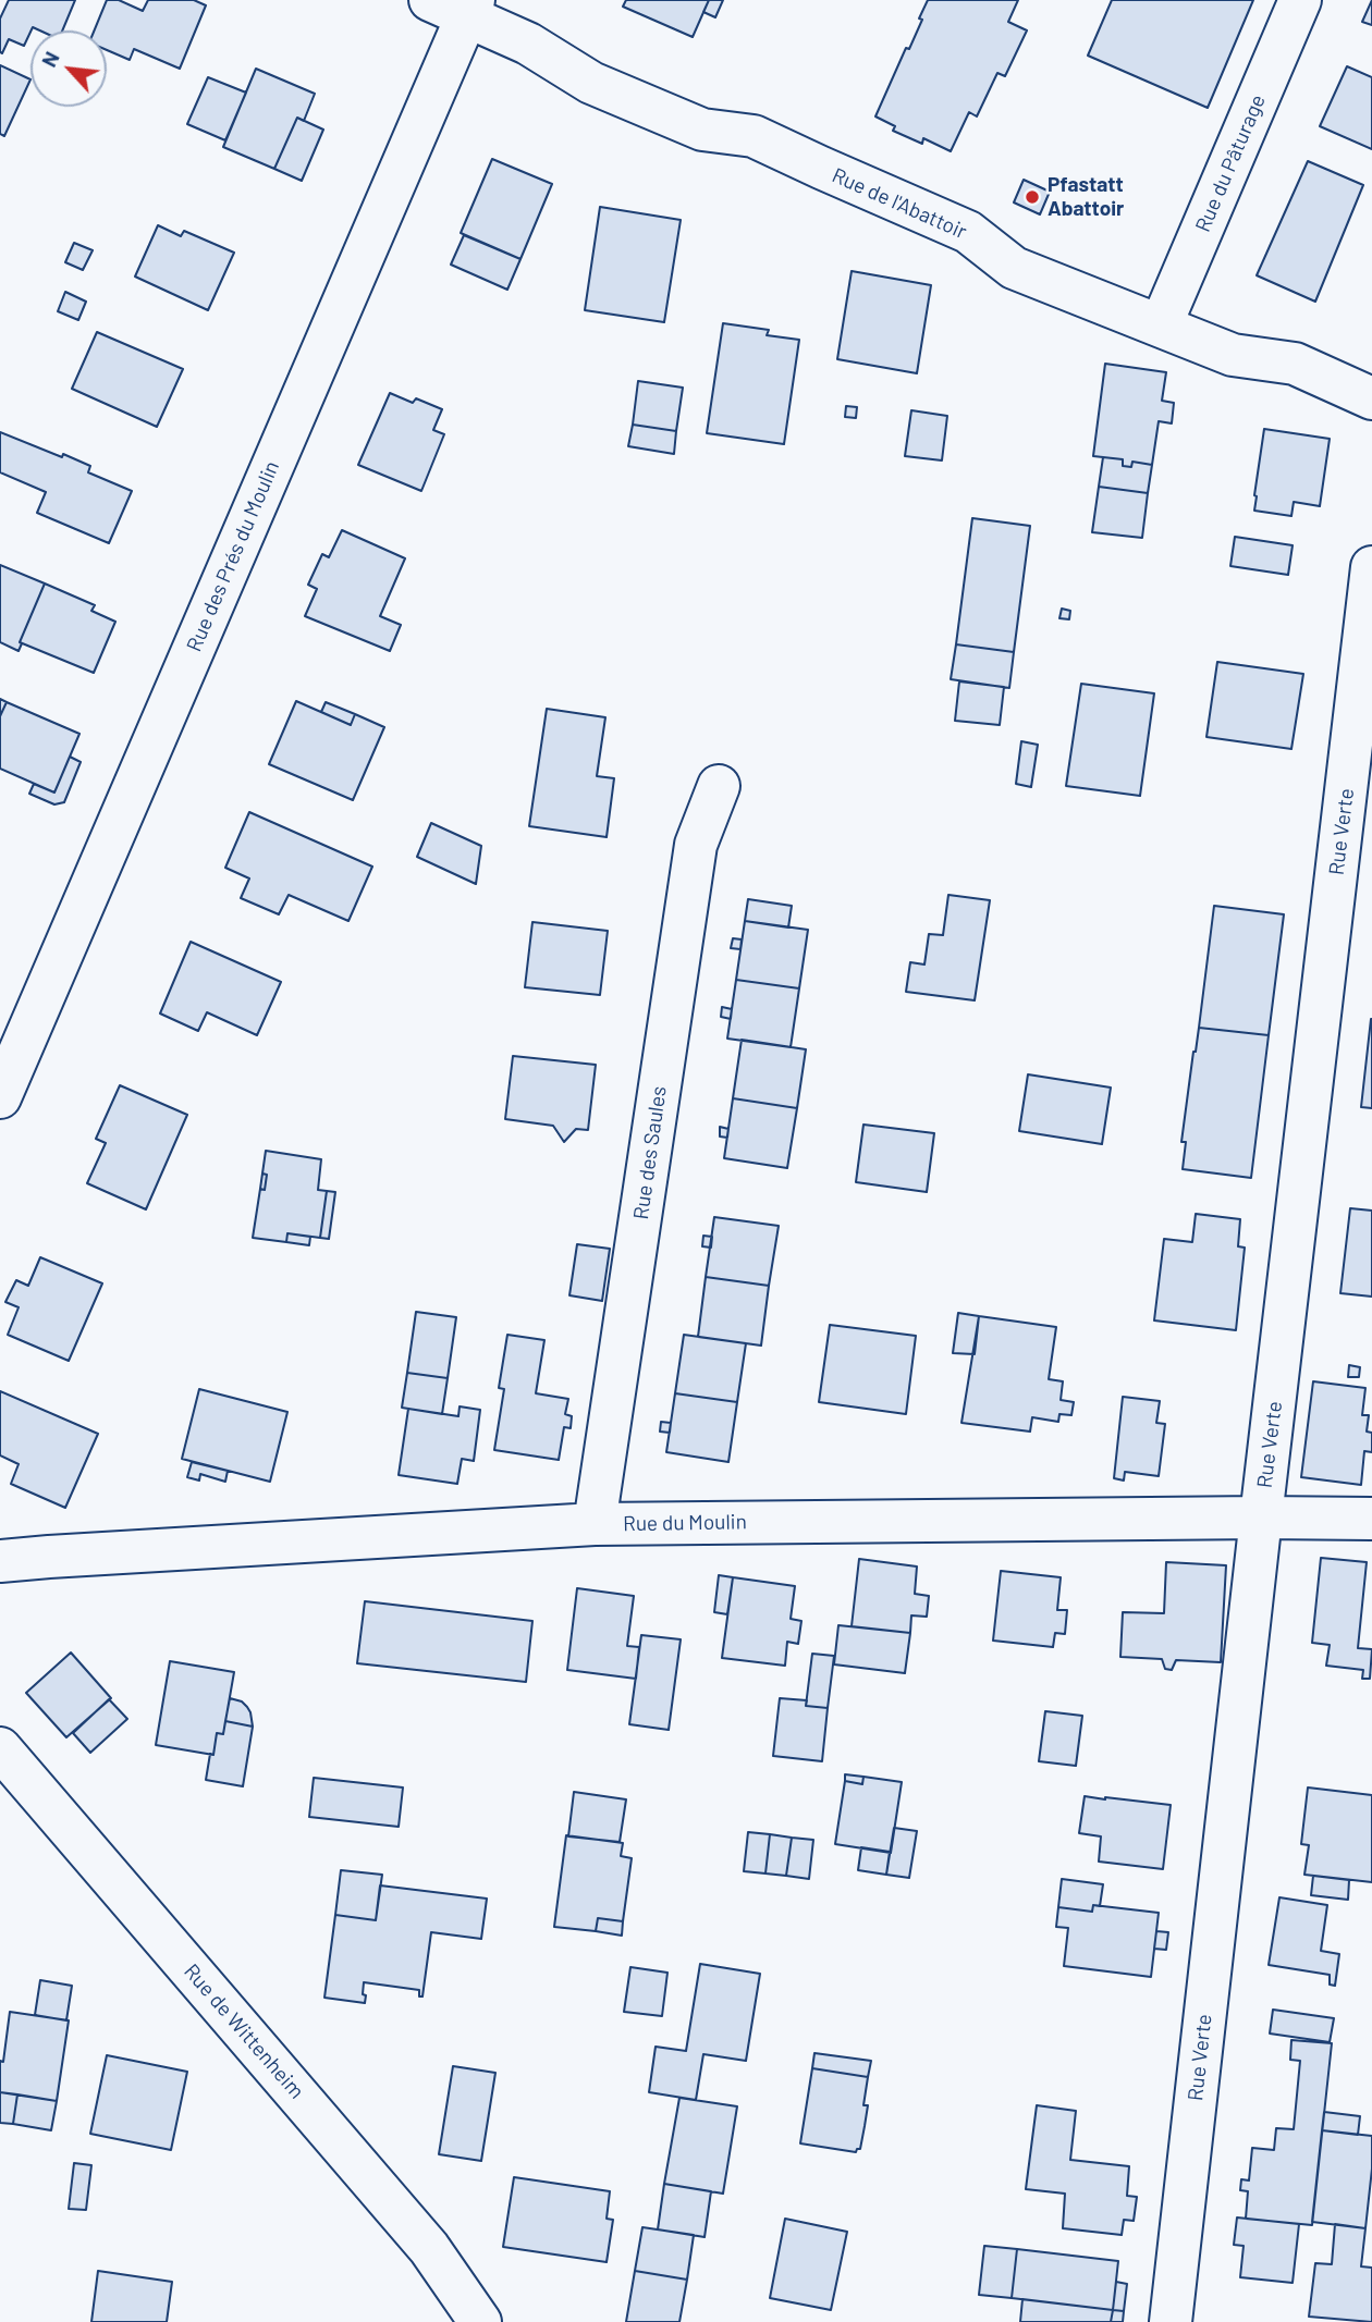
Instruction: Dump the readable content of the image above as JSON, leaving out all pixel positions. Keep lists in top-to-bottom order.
{
  "streets": {
    "street": [
      "Rue du Pâturage",
      "Rue de l'Abattoir",
      "Rue des Prés du Moulin",
      "Rue Verte",
      "Rue des Saules",
      "Rue du Moulin",
      "Rue de Wittenheim"
    ]
  },
  "crossings": [
    ["Rue du Pâturage", "Rue de l'Abattoir"],
    ["Rue de l'Abattoir", "Rue des Prés du Moulin"],
    ["Rue Verte", "Rue du Moulin"],
    ["Rue des Saules", "Rue du Moulin"]
  ],
  "places": ["Pfastatt Abattoir"],
  "north": "top left"
}
